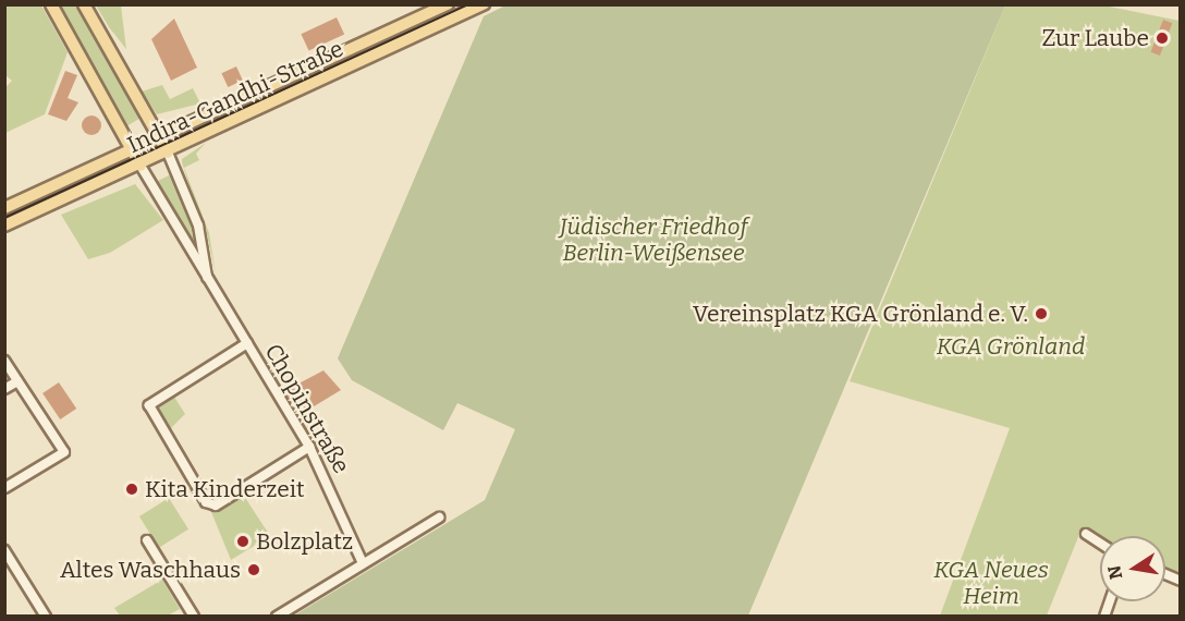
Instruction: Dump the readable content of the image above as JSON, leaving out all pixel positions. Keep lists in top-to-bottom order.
{
  "streets": {
    "main road": ["Indira-Gandhi-Straße"],
    "street": ["Chopinstraße"]
  },
  "crossings": [
    ["Indira-Gandhi-Straße", "Chopinstraße"]
  ],
  "parks": ["Jüdischer Friedhof Berlin-Weißensee", "KGA Grönland", "KGA Neues Heim"],
  "places": [
    "Zur Laube",
    "Vereinsplatz KGA Grönland e. V.",
    "Kita Kinderzeit",
    "Bolzplatz",
    "Altes Waschhaus"
  ],
  "north": "left"
}
